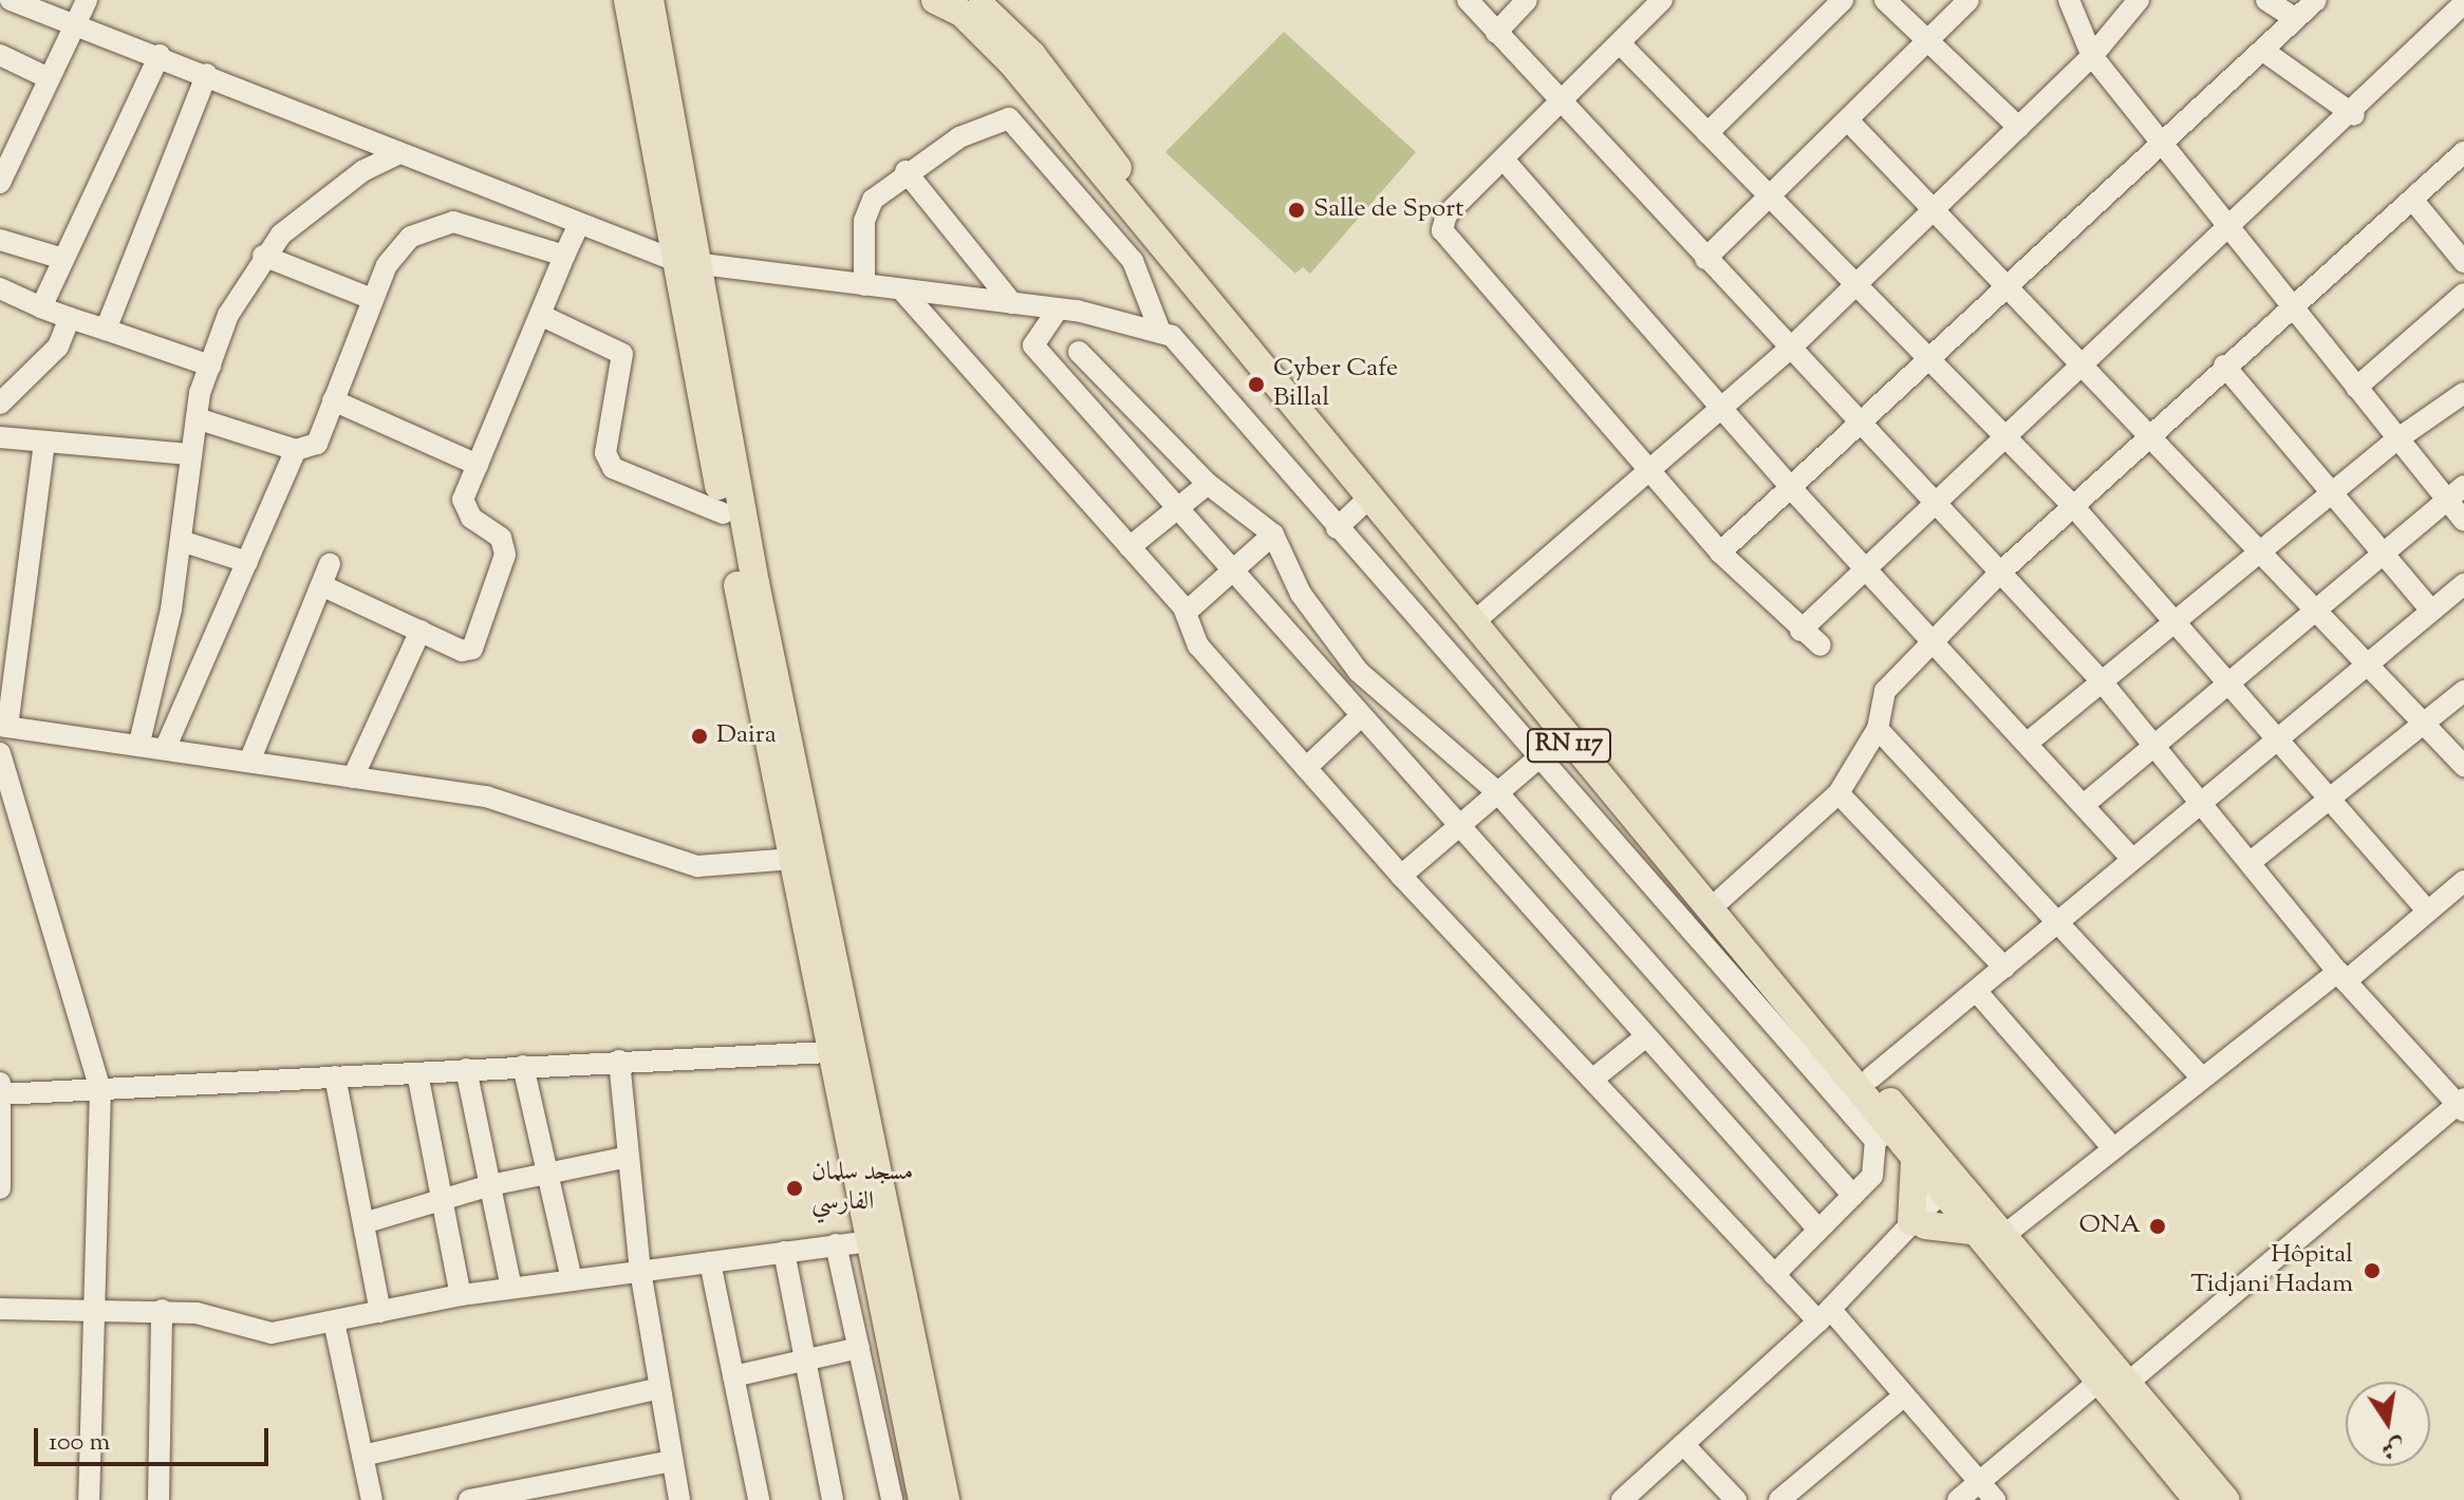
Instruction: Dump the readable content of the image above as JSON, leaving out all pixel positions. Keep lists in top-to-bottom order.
{
  "streets": {
    "main road": ["RN 117"]
  },
  "places": [
    "Salle de Sport",
    "Cyber Cafe Billal",
    "Daira",
    "مسجد سلمان الفارسي",
    "ONA",
    "Hôpital Tidjani Hadam"
  ],
  "scale_bar": "100 m",
  "north": "bottom"
}
